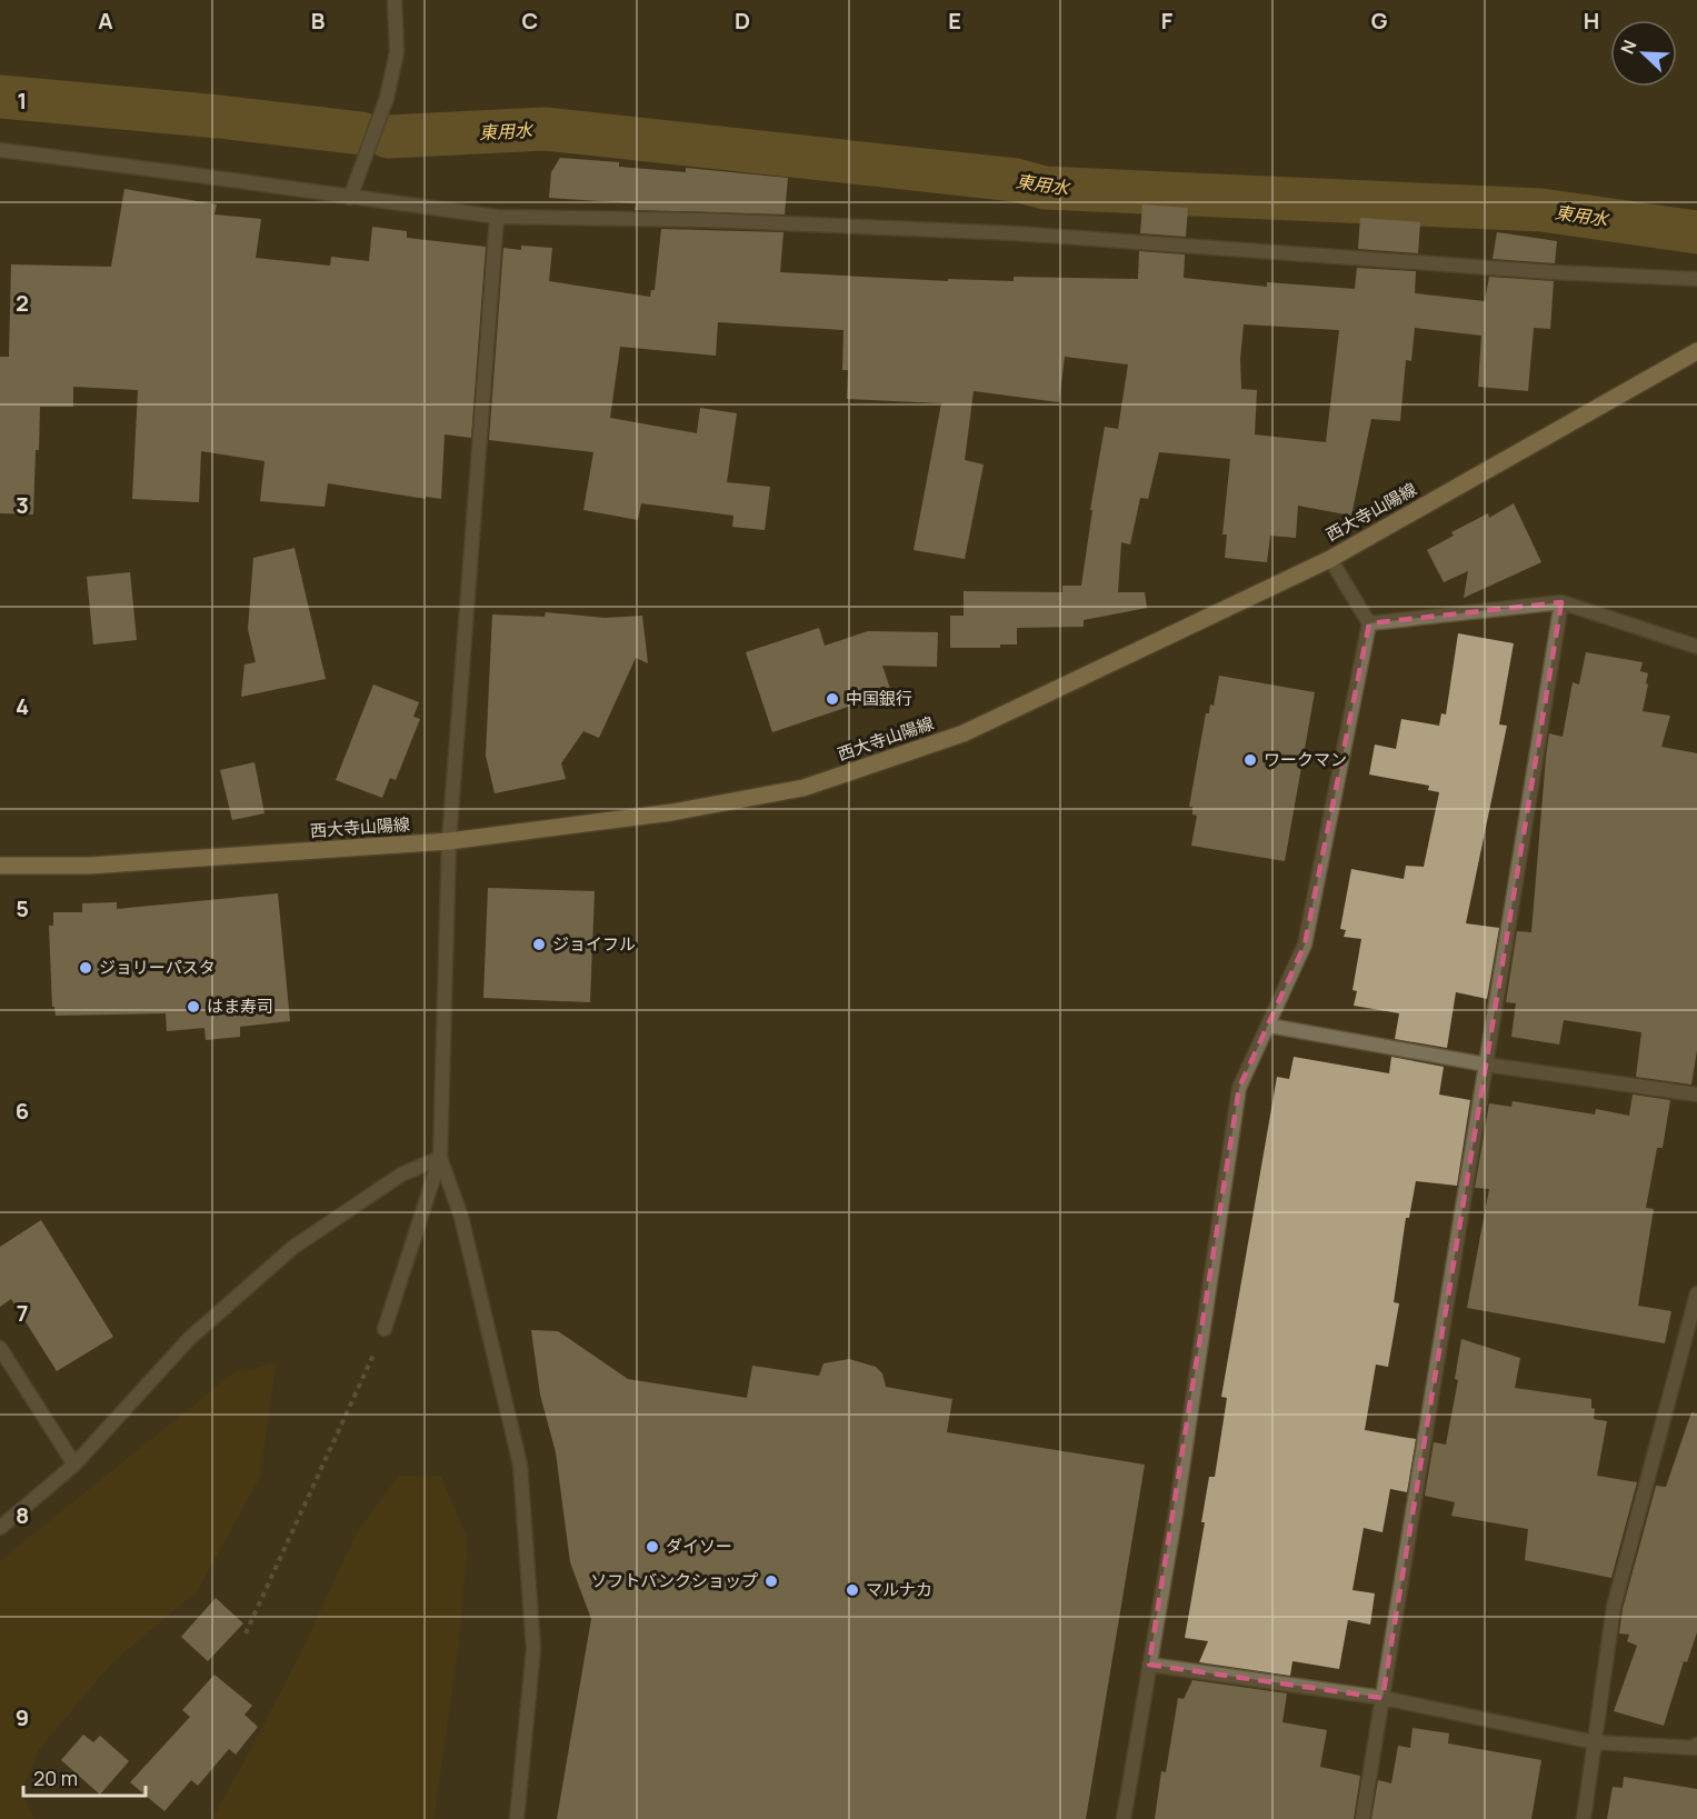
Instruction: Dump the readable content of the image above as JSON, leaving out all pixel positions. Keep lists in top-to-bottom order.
{
  "streets": {
    "main road": ["西大寺山陽線"]
  },
  "water": ["東用水"],
  "places": [
    "中国銀行",
    "ワークマン",
    "ジョイフル",
    "ジョリーパスタ",
    "はま寿司",
    "ダイソー",
    "ソフトバンクショップ",
    "マルナカ"
  ],
  "scale_bar": "20 m",
  "north": "top left",
  "grid": {
    "columns": [
      "A",
      "B",
      "C",
      "D",
      "E",
      "F",
      "G",
      "H"
    ],
    "rows": [
      "1",
      "2",
      "3",
      "4",
      "5",
      "6",
      "7",
      "8",
      "9"
    ]
  }
}
